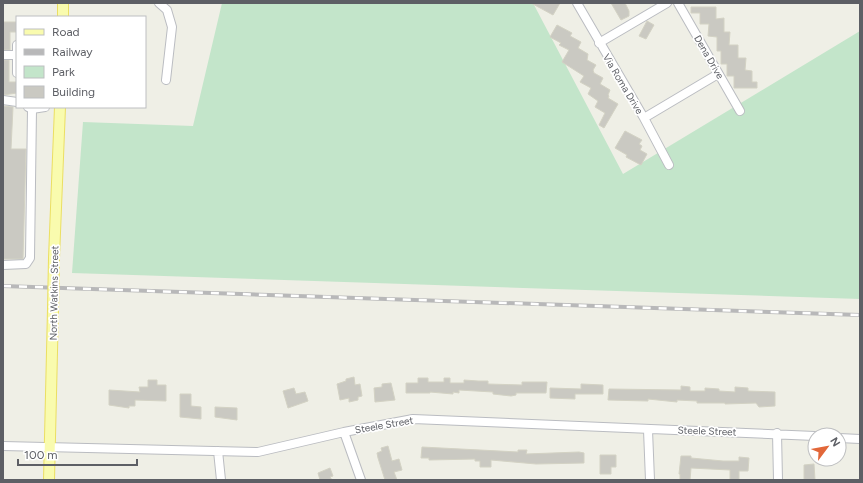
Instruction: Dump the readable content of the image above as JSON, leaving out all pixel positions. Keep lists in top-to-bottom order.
{
  "streets": {
    "main road": ["North Watkins Street"],
    "street": ["Dena Drive", "Via Roma Drive", "Steele Street"]
  },
  "crossings": [
    ["North Watkins Street", "Steele Street"]
  ],
  "legend": [
    "Road",
    "Railway",
    "Park",
    "Building"
  ],
  "scale_bar": "100 m",
  "north": "top right"
}
